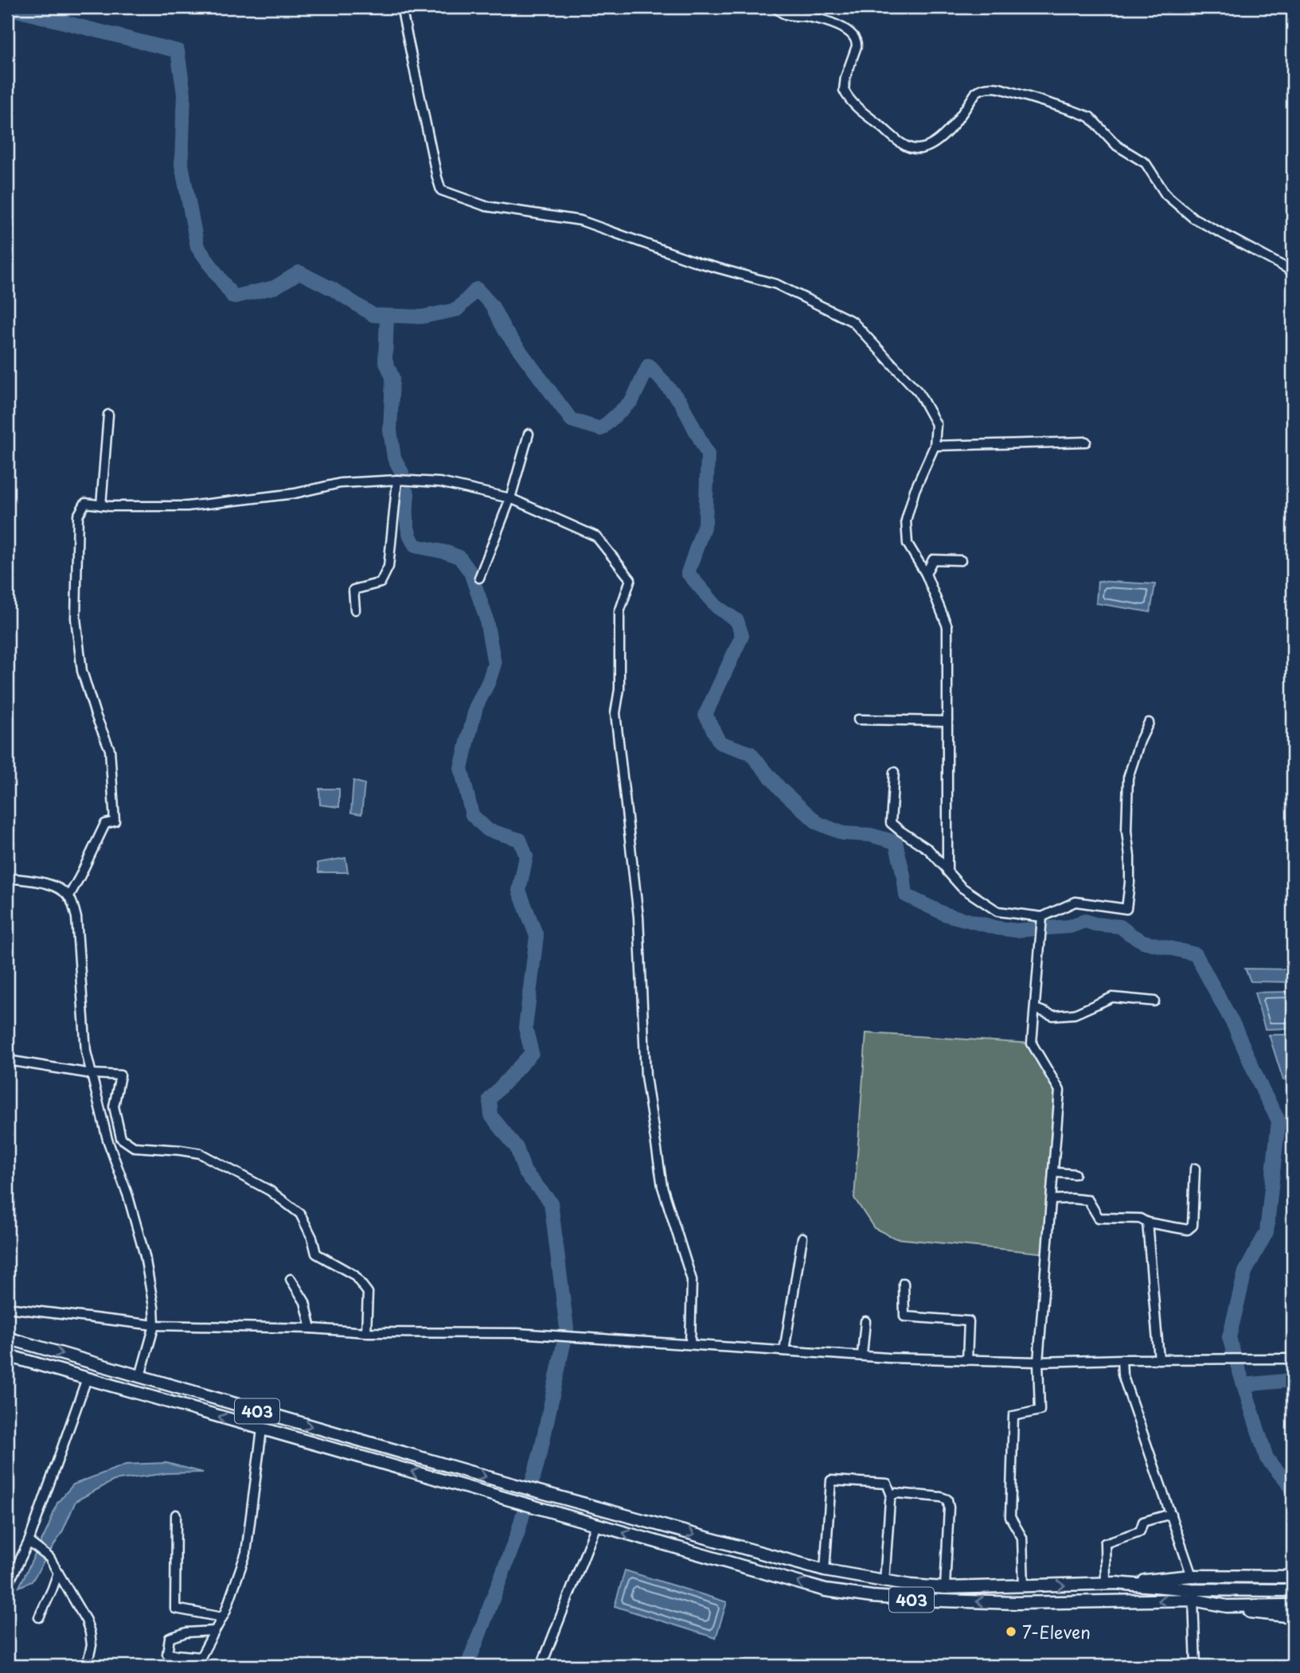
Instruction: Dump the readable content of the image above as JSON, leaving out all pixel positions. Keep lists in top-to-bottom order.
{
  "streets": {
    "highway": ["403"]
  },
  "places": ["7-Eleven"]
}
